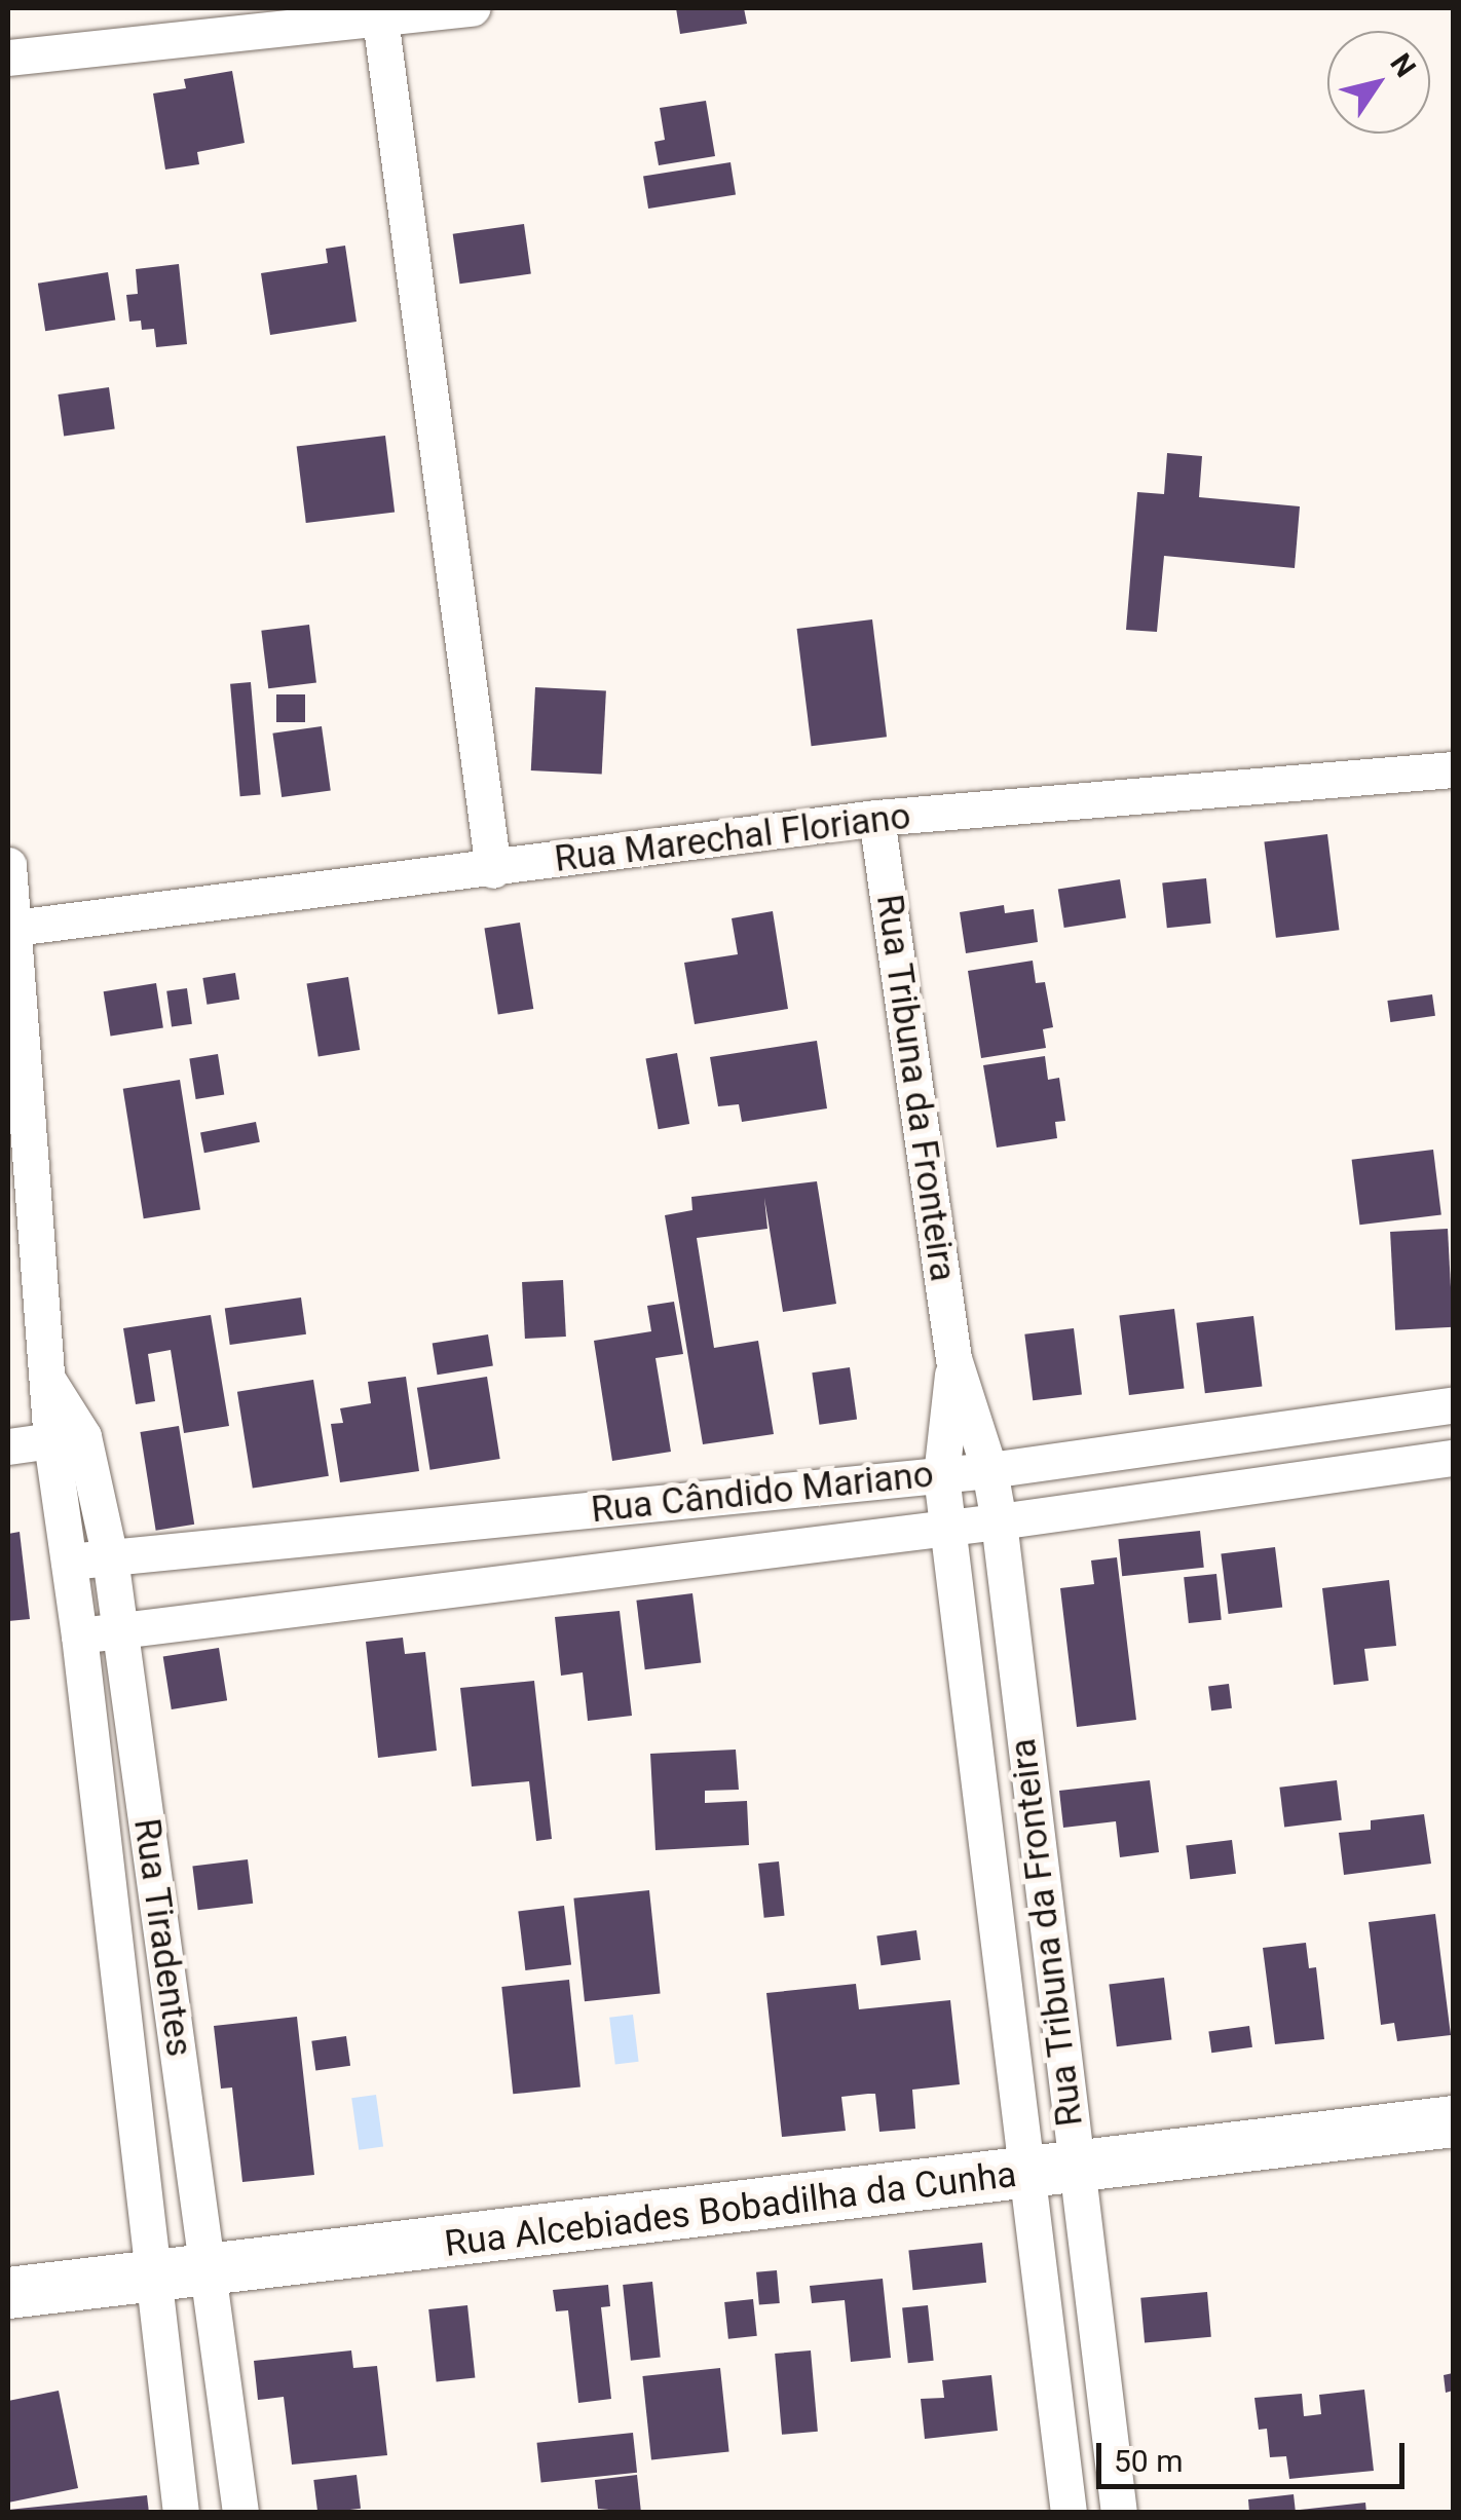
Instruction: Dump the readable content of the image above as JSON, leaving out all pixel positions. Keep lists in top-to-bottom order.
{
  "streets": {
    "street": [
      "Rua Marechal Floriano",
      "Rua Tribuna da Fronteira",
      "Rua Cândido Mariano",
      "Rua Tiradentes",
      "Rua Alcebiades Bobadilha da Cunha"
    ]
  },
  "crossings": [
    ["Rua Marechal Floriano", "Rua Tribuna da Fronteira"],
    ["Rua Marechal Floriano", "Rua Tiradentes"],
    ["Rua Tribuna da Fronteira", "Rua Cândido Mariano"],
    ["Rua Tribuna da Fronteira", "Rua Alcebiades Bobadilha da Cunha"],
    ["Rua Cândido Mariano", "Rua Tiradentes"],
    ["Rua Tiradentes", "Rua Alcebiades Bobadilha da Cunha"]
  ],
  "scale_bar": "50 m",
  "north": "top right"
}
